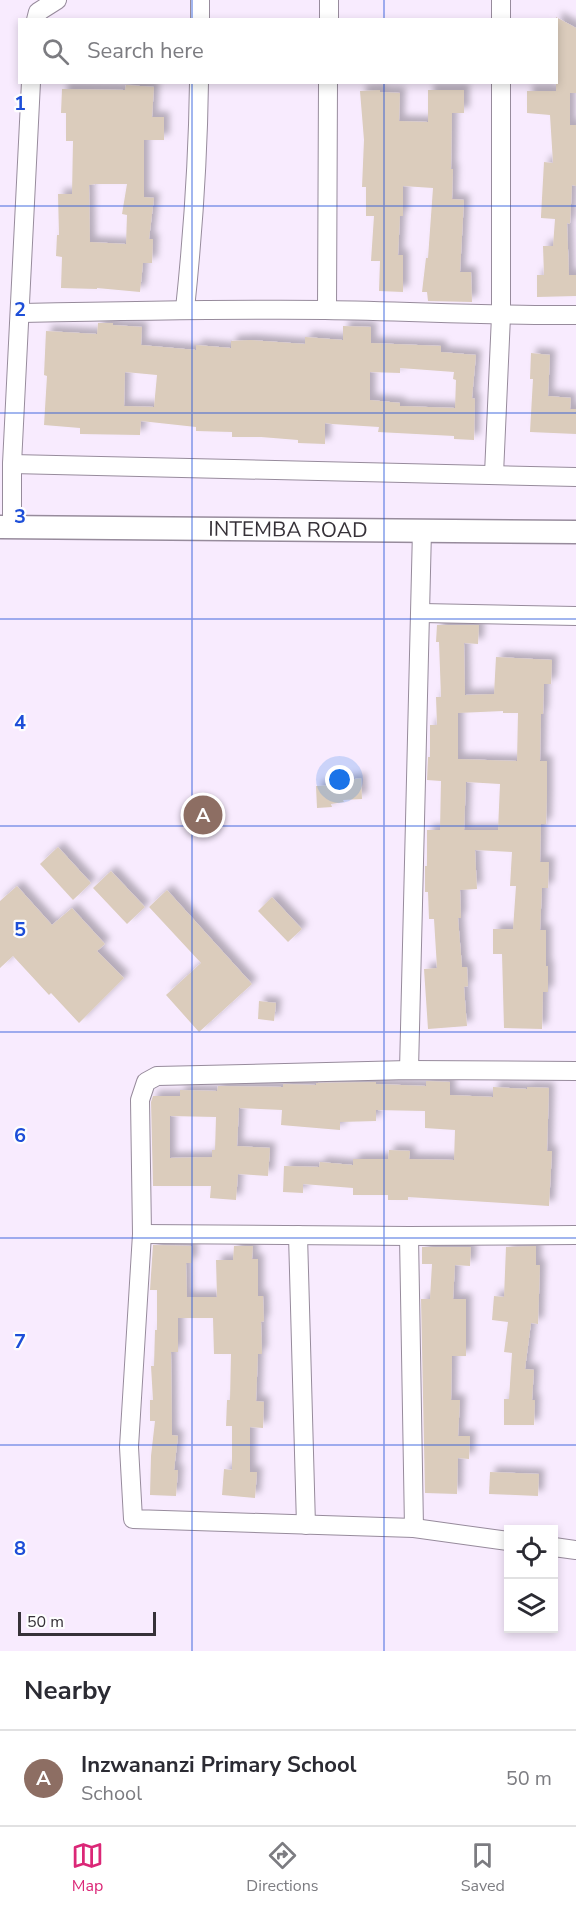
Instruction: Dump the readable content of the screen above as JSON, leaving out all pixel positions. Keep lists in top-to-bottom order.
{
  "streets": {
    "street": ["INTEMBA ROAD"]
  },
  "scale_bar": "50 m",
  "page": {
    "search": "Search here",
    "pins": "A",
    "scale": "50 m",
    "heading": "Nearby",
    "list": [
      {
        "mark": "A",
        "name": "Inzwananzi Primary School",
        "note": "School",
        "value": "50 m"
      }
    ],
    "nav": ["Map", "Directions", "Saved"]
  },
  "grid": {
    "rows": [
      "1",
      "2",
      "3",
      "4",
      "5",
      "6",
      "7",
      "8"
    ]
  }
}
